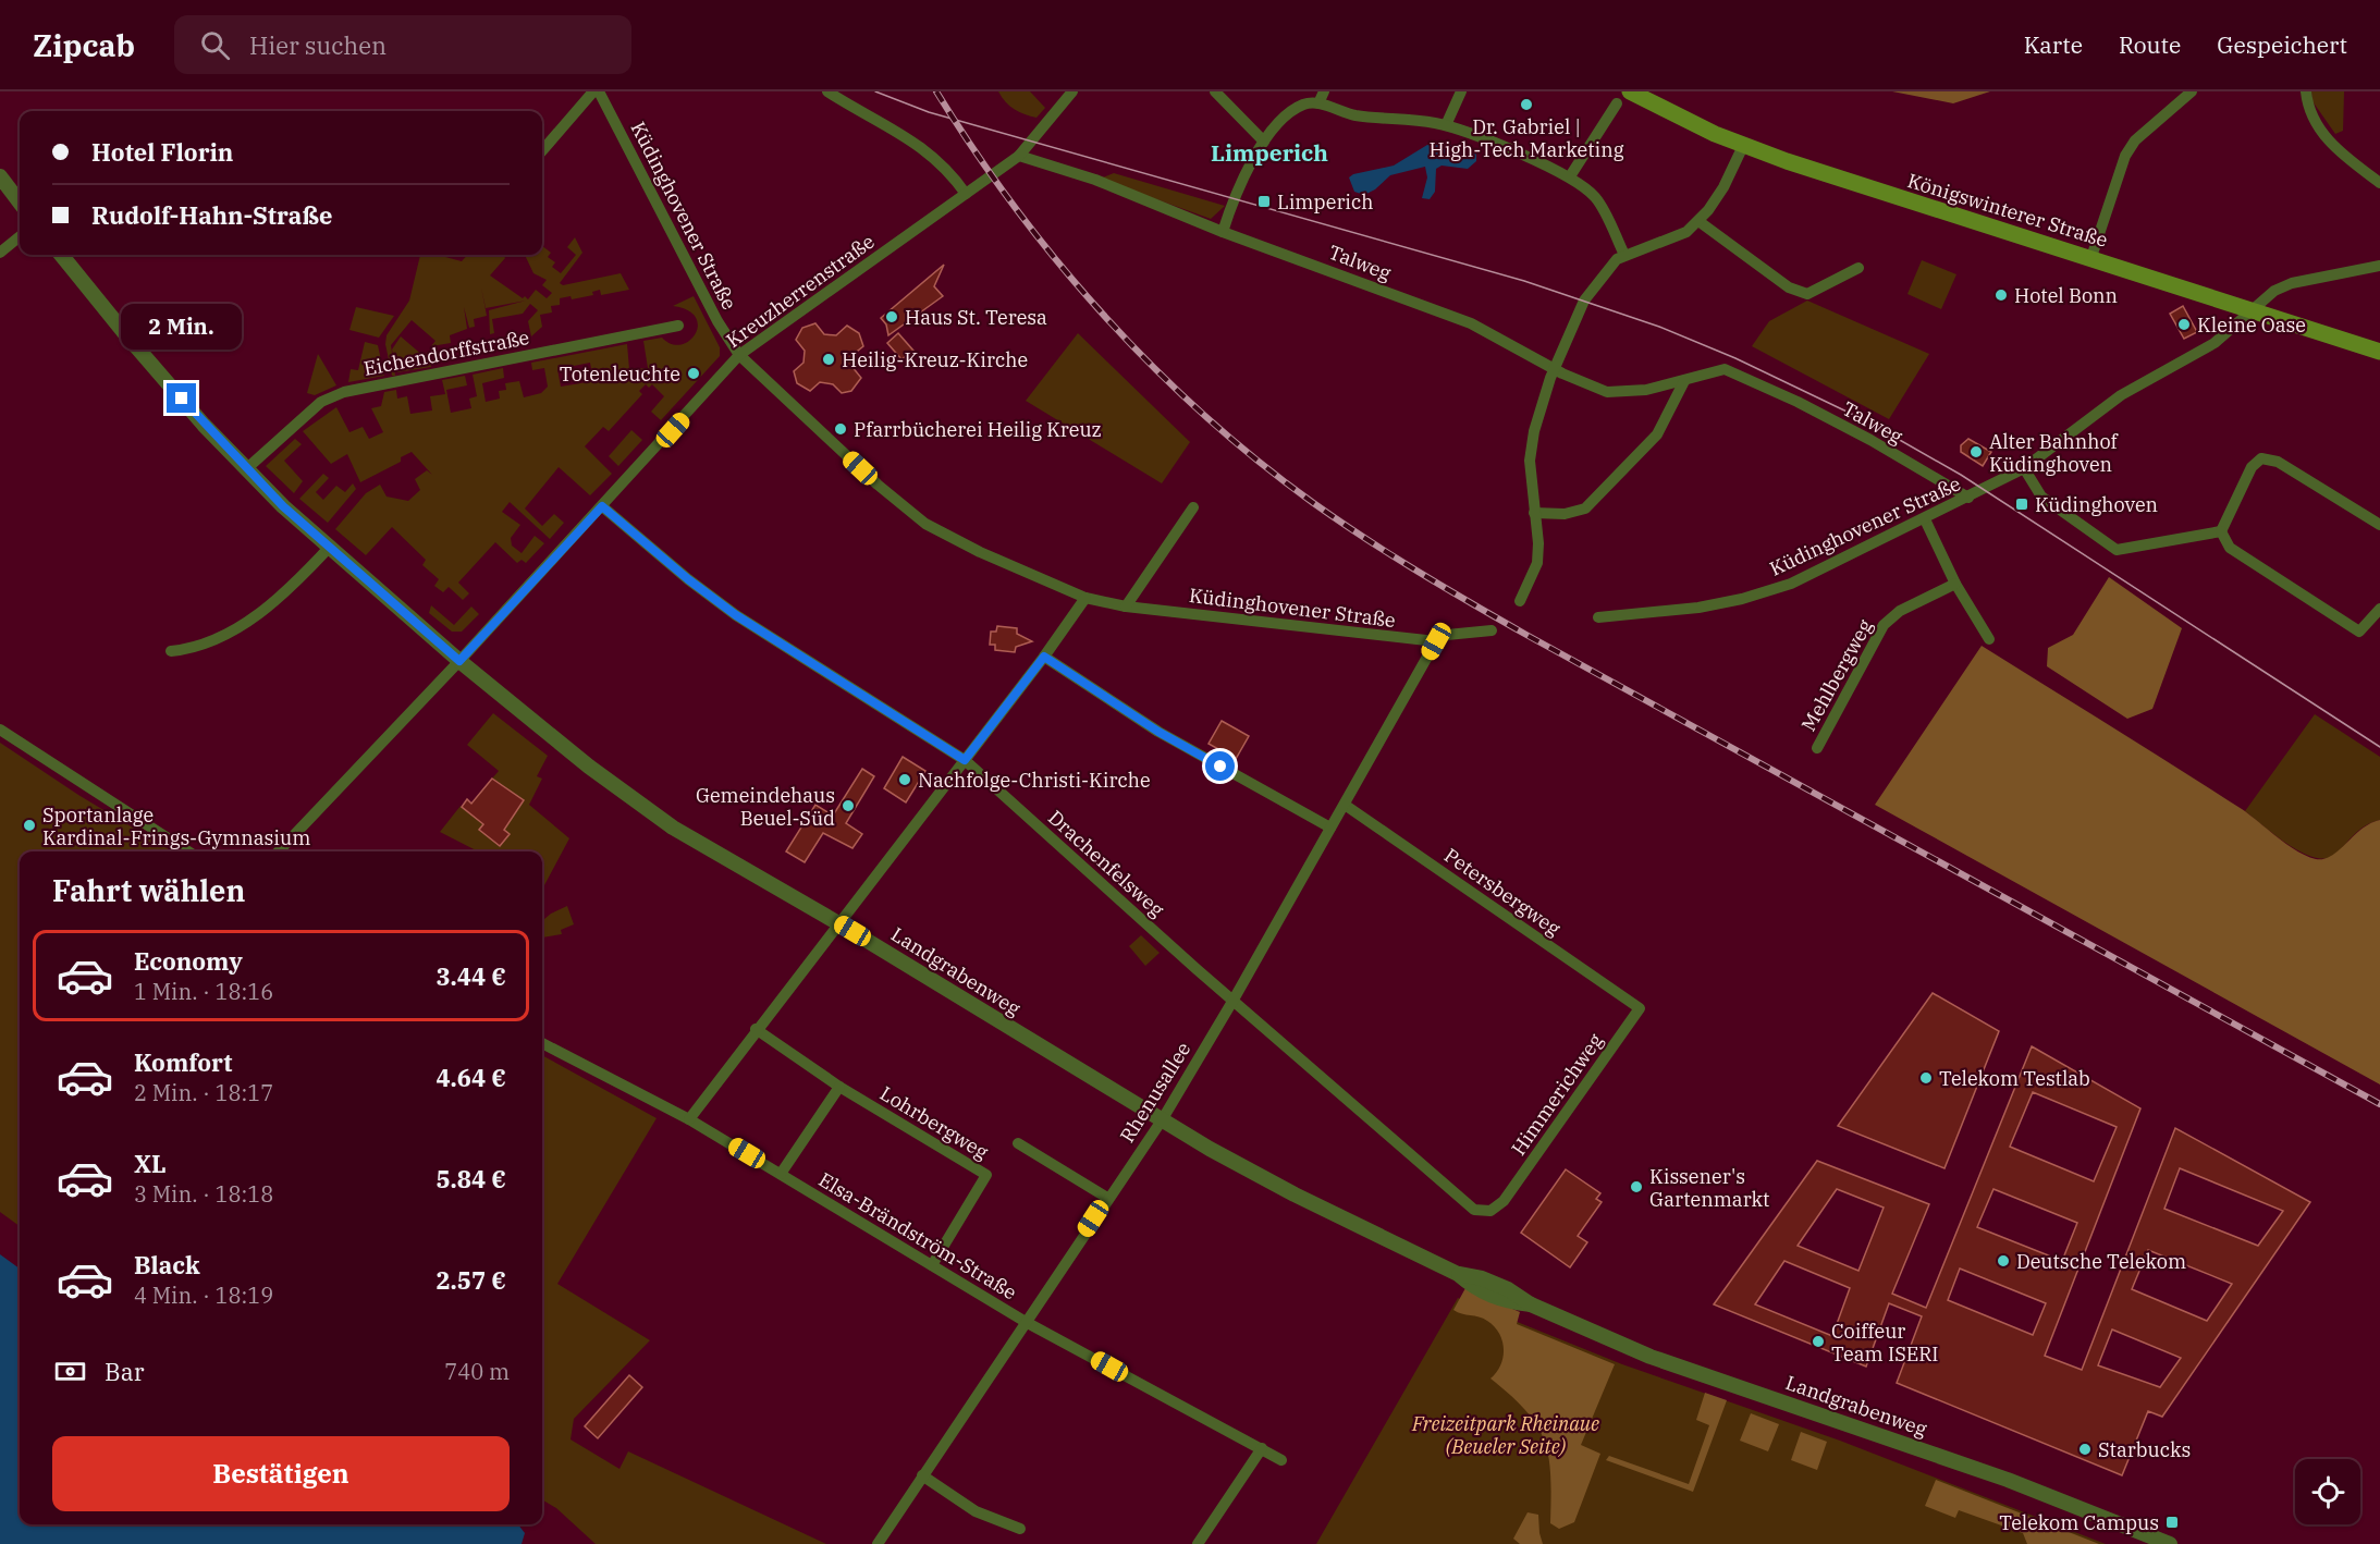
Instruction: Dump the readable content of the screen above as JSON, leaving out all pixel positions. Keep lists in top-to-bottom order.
{
  "streets": {
    "main road": ["Königswinterer Straße"],
    "street": [
      "Küdinghovener Straße",
      "Talweg",
      "Kreuzherrenstraße",
      "Eichendorffstraße",
      "Mehlbergweg",
      "Drachenfelsweg",
      "Petersbergweg",
      "Landgrabenweg",
      "Rhenusallee",
      "Himmerichweg",
      "Lohrbergweg",
      "Elsa-Brändström-Straße"
    ]
  },
  "crossings": [
    ["Königswinterer Straße", "Küdinghovener Straße"],
    ["Küdinghovener Straße", "Talweg"],
    ["Küdinghovener Straße", "Kreuzherrenstraße"],
    ["Küdinghovener Straße", "Rhenusallee"],
    ["Talweg", "Kreuzherrenstraße"],
    ["Kreuzherrenstraße", "Drachenfelsweg"],
    ["Kreuzherrenstraße", "Landgrabenweg"],
    ["Eichendorffstraße", "Landgrabenweg"],
    ["Drachenfelsweg", "Rhenusallee"],
    ["Drachenfelsweg", "Himmerichweg"],
    ["Petersbergweg", "Rhenusallee"],
    ["Petersbergweg", "Himmerichweg"],
    ["Landgrabenweg", "Rhenusallee"],
    ["Rhenusallee", "Lohrbergweg"],
    ["Rhenusallee", "Elsa-Brändström-Straße"],
    ["Lohrbergweg", "Elsa-Brändström-Straße"]
  ],
  "districts": ["Limperich"],
  "parks": ["Freizeitpark Rheinaue (Beueler Seite)"],
  "places": {
    "other": [
      "Dr. Gabriel | High-Tech Marketing",
      "Hotel Bonn",
      "Haus St. Teresa",
      "Kleine Oase",
      "Heilig-Kreuz-Kirche",
      "Totenleuchte",
      "Pfarrbücherei Heilig Kreuz",
      "Alter Bahnhof Küdinghoven",
      "Nachfolge-Christi-Kirche",
      "Gemeindehaus Beuel-Süd",
      "Sportanlage Kardinal-Frings-Gymnasium",
      "Telekom Testlab",
      "Kissener's Gartenmarkt",
      "Deutsche Telekom",
      "Coiffeur Team ISERI",
      "Starbucks"
    ],
    "transit": ["Limperich", "Küdinghoven", "Telekom Campus"]
  },
  "page": {
    "header": "Zipcab",
    "search": "Hier suchen",
    "nav": ["Karte", "Route", "Gespeichert"],
    "banner": ["Hotel Florin", "Rudolf-Hahn-Straße"],
    "bubble": "2 Min.",
    "heading": "Fahrt wählen",
    "list": [
      {
        "name": "Economy",
        "note": "1 Min. · 18:16",
        "value": "3.44 €"
      },
      {
        "name": "Komfort",
        "note": "2 Min. · 18:17",
        "value": "4.64 €"
      },
      {
        "name": "XL",
        "note": "3 Min. · 18:18",
        "value": "5.84 €"
      },
      {
        "name": "Black",
        "note": "4 Min. · 18:19",
        "value": "2.57 €"
      }
    ],
    "pay": ["Bar", "740 m"],
    "buttons": "Bestätigen"
  }
}
